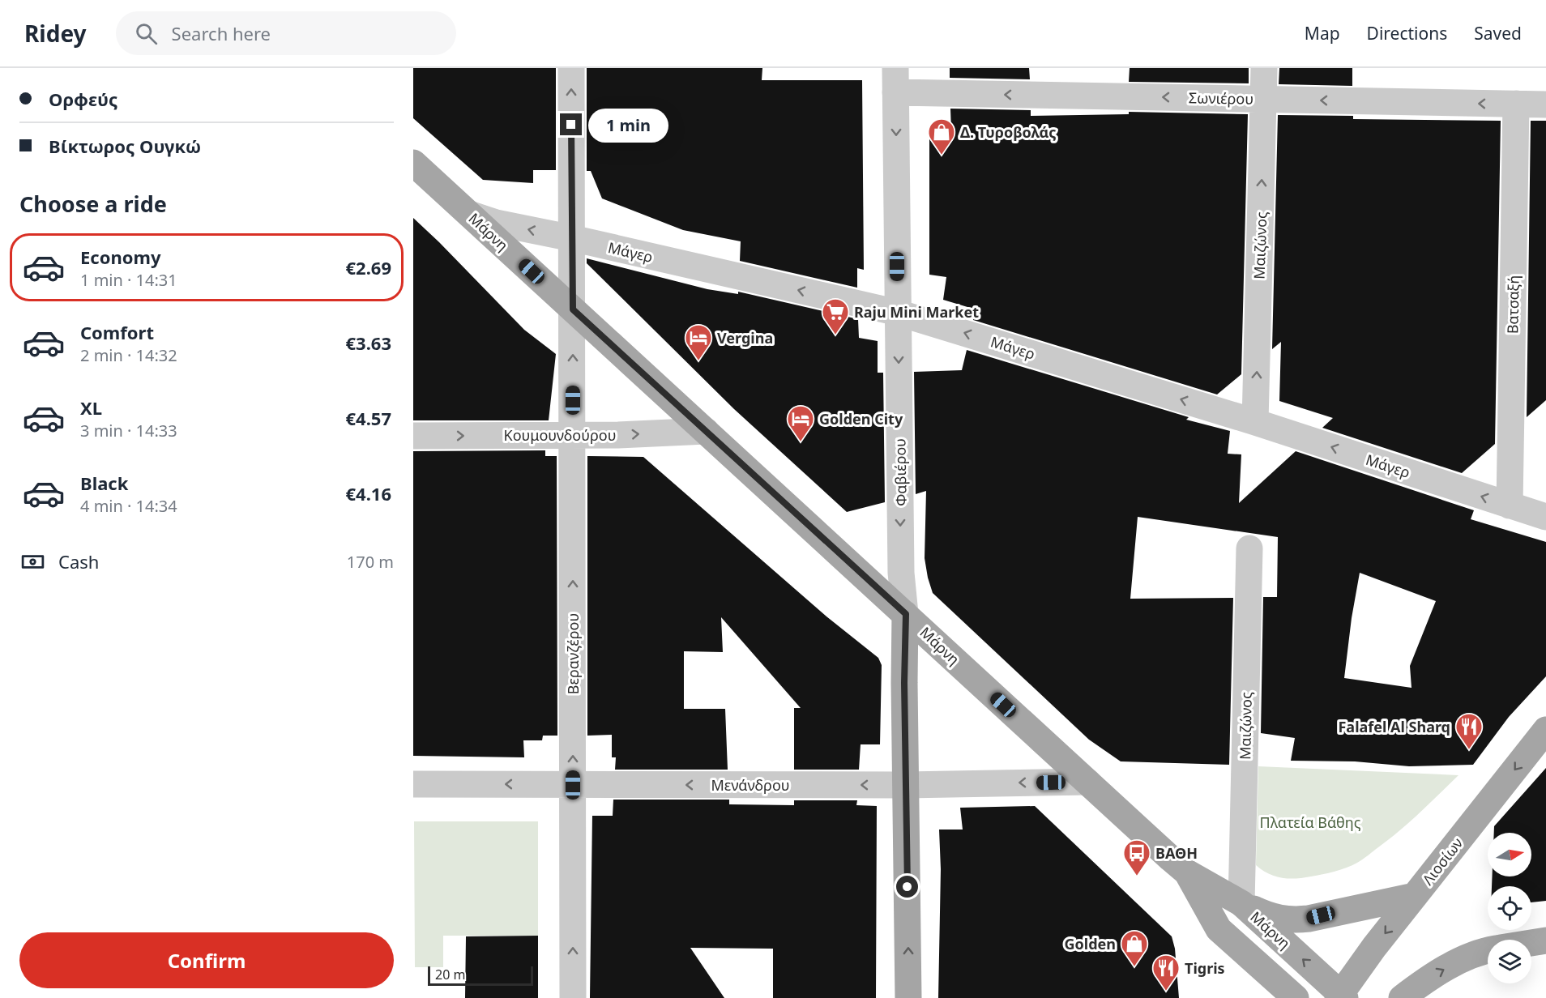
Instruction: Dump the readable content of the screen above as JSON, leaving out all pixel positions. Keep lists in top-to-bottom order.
{
  "streets": {
    "main road": ["Μάρνη", "Λιοσίων"],
    "street": [
      "Σωνιέρου",
      "Μαιζώνος",
      "Μάγερ",
      "Βατσαξή",
      "Κουμουνδούρου",
      "Φαβιέρου",
      "Βερανζέρου",
      "Μενάνδρου"
    ]
  },
  "crossings": [
    ["Σωνιέρου", "Μαιζώνος"],
    ["Σωνιέρου", "Βατσαξή"],
    ["Σωνιέρου", "Φαβιέρου"],
    ["Μάρνη", "Μαιζώνος"],
    ["Μάρνη", "Μάγερ"],
    ["Μάρνη", "Κουμουνδούρου"],
    ["Μάρνη", "Φαβιέρου"],
    ["Μάρνη", "Βερανζέρου"],
    ["Μάρνη", "Μενάνδρου"],
    ["Μάρνη", "Λιοσίων"],
    ["Μαιζώνος", "Μάγερ"],
    ["Μάγερ", "Βατσαξή"],
    ["Μάγερ", "Φαβιέρου"],
    ["Μάγερ", "Βερανζέρου"],
    ["Κουμουνδούρου", "Βερανζέρου"],
    ["Βερανζέρου", "Μενάνδρου"]
  ],
  "one_way": [
    "Σωνιέρου",
    "Μαιζώνος",
    "Μάγερ",
    "Κουμουνδούρου",
    "Φαβιέρου",
    "Βερανζέρου",
    "Μενάνδρου",
    "Λιοσίων"
  ],
  "parks": ["Πλατεία Βάθης"],
  "places": {
    "shop": ["Δ. Τυροβολάς", "Golden"],
    "supermarket": ["Raju Mini Market"],
    "hotel": ["Vergina", "Golden City"],
    "restaurant": ["Falafel Al Sharq", "Tigris"],
    "bus stop": ["ΒΑΘΗ"]
  },
  "scale_bar": "20 m",
  "north": "right",
  "page": {
    "header": "Ridey",
    "search": "Search here",
    "nav": ["Map", "Directions", "Saved"],
    "banner": ["Ορφεύς", "Βίκτωρος Ουγκώ"],
    "bubble": "1 min",
    "heading": "Choose a ride",
    "list": [
      {
        "name": "Economy",
        "note": "1 min · 14:31",
        "value": "€2.69"
      },
      {
        "name": "Comfort",
        "note": "2 min · 14:32",
        "value": "€3.63"
      },
      {
        "name": "XL",
        "note": "3 min · 14:33",
        "value": "€4.57"
      },
      {
        "name": "Black",
        "note": "4 min · 14:34",
        "value": "€4.16"
      }
    ],
    "pay": ["Cash", "170 m"],
    "buttons": "Confirm",
    "scale": "20 m"
  }
}
